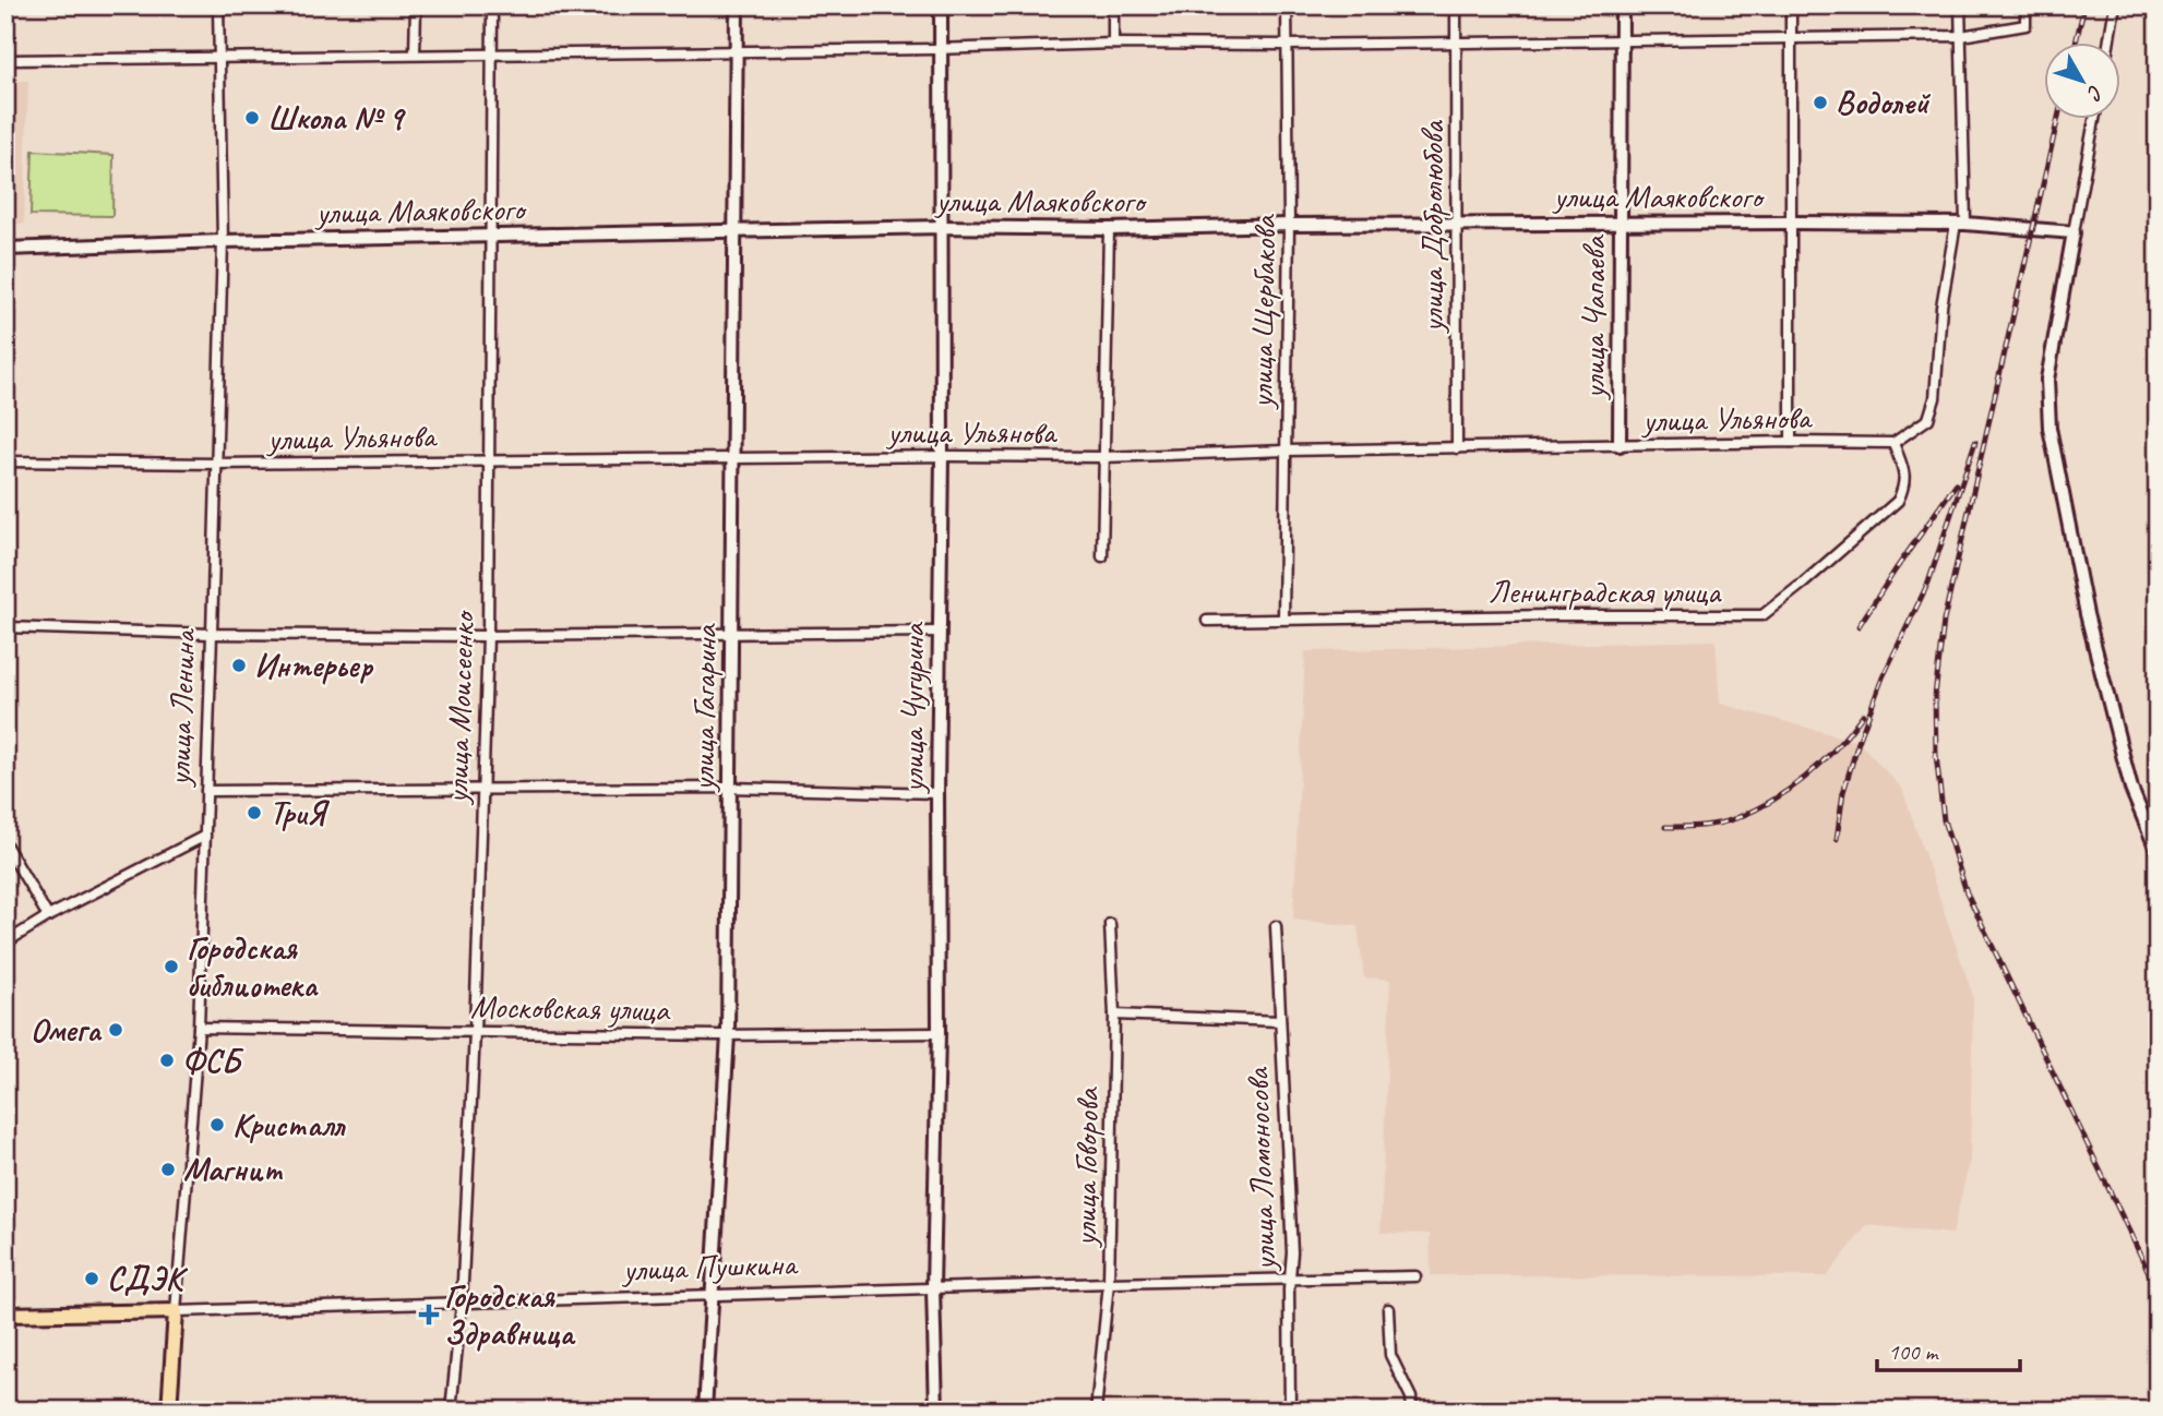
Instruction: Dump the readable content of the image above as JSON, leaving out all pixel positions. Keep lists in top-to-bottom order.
{
  "streets": {
    "main road": ["улица Ленина", "улица Пушкина"],
    "street": [
      "улица Маяковского",
      "улица Добролюбова",
      "улица Щербакова",
      "улица Чапаева",
      "улица Ульянова",
      "Ленинградская улица",
      "улица Моисеенко",
      "улица Гагарина",
      "улица Чугурина",
      "Московская улица",
      "улица Говорова",
      "улица Ломоносова"
    ]
  },
  "crossings": [
    ["улица Маяковского", "улица Добролюбова"],
    ["улица Маяковского", "улица Щербакова"],
    ["улица Маяковского", "улица Чапаева"],
    ["улица Маяковского", "улица Ленина"],
    ["улица Маяковского", "улица Моисеенко"],
    ["улица Маяковского", "улица Гагарина"],
    ["улица Маяковского", "улица Чугурина"],
    ["улица Добролюбова", "улица Ульянова"],
    ["улица Щербакова", "улица Ульянова"],
    ["улица Щербакова", "Ленинградская улица"],
    ["улица Чапаева", "улица Ульянова"],
    ["улица Ульянова", "Ленинградская улица"],
    ["улица Ульянова", "улица Ленина"],
    ["улица Ульянова", "улица Моисеенко"],
    ["улица Ульянова", "улица Гагарина"],
    ["улица Ульянова", "улица Чугурина"],
    ["улица Ленина", "Московская улица"],
    ["улица Ленина", "улица Пушкина"],
    ["улица Моисеенко", "Московская улица"],
    ["улица Моисеенко", "улица Пушкина"],
    ["улица Гагарина", "Московская улица"],
    ["улица Гагарина", "улица Пушкина"],
    ["улица Чугурина", "Московская улица"],
    ["улица Чугурина", "улица Пушкина"],
    ["улица Говорова", "улица Пушкина"],
    ["улица Ломоносова", "улица Пушкина"]
  ],
  "places": {
    "other": [
      "Водолей",
      "Школа № 9",
      "Интерьер",
      "ТриЯ",
      "Городская библиотека",
      "Омега",
      "ФСБ",
      "Кристалл",
      "Магнит",
      "СДЭК"
    ],
    "health": ["Городская Здравница"]
  },
  "scale_bar": "100 m",
  "north": "bottom right"
}
